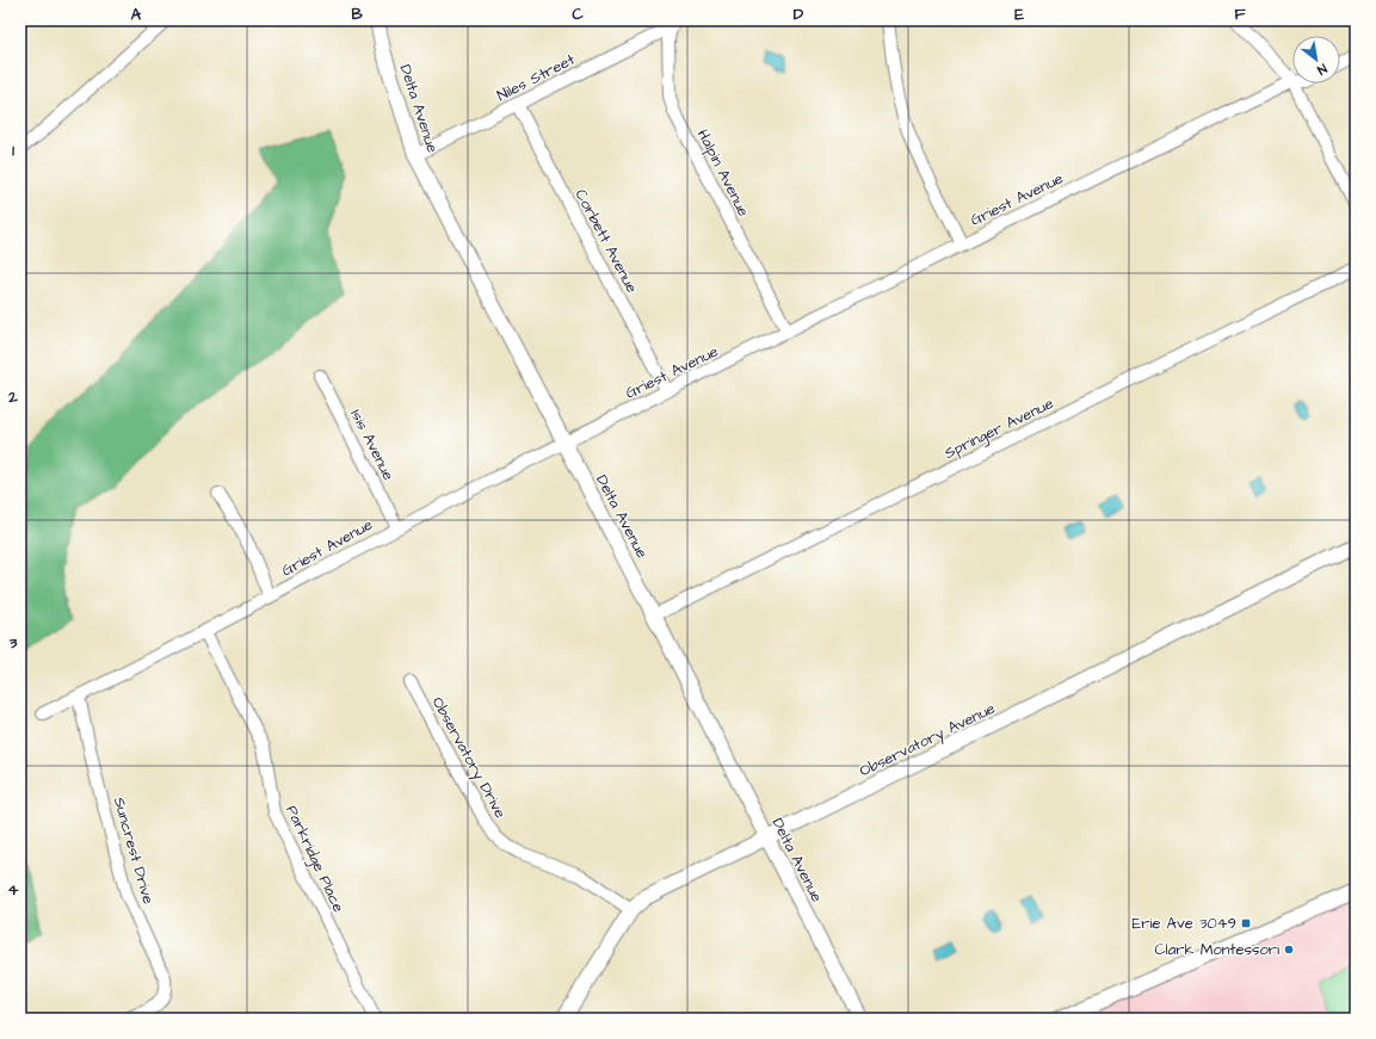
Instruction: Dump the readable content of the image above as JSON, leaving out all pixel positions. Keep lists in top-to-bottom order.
{
  "streets": {
    "street": [
      "Niles Street",
      "Delta Avenue",
      "Halpin Avenue",
      "Griest Avenue",
      "Corbett Avenue",
      "Springer Avenue",
      "Isis Avenue",
      "Observatory Avenue",
      "Observatory Drive",
      "Suncrest Drive",
      "Parkridge Place"
    ]
  },
  "crossings": [
    ["Niles Street", "Delta Avenue"],
    ["Niles Street", "Halpin Avenue"],
    ["Niles Street", "Corbett Avenue"],
    ["Delta Avenue", "Griest Avenue"],
    ["Delta Avenue", "Springer Avenue"],
    ["Delta Avenue", "Observatory Avenue"],
    ["Halpin Avenue", "Griest Avenue"],
    ["Griest Avenue", "Corbett Avenue"],
    ["Griest Avenue", "Isis Avenue"],
    ["Griest Avenue", "Suncrest Drive"],
    ["Griest Avenue", "Parkridge Place"],
    ["Observatory Avenue", "Observatory Drive"]
  ],
  "places": {
    "transit": ["Erie Ave 3049"],
    "other": ["Clark Montessori"]
  },
  "north": "bottom right",
  "grid": {
    "columns": [
      "A",
      "B",
      "C",
      "D",
      "E",
      "F"
    ],
    "rows": [
      "1",
      "2",
      "3",
      "4"
    ]
  }
}
